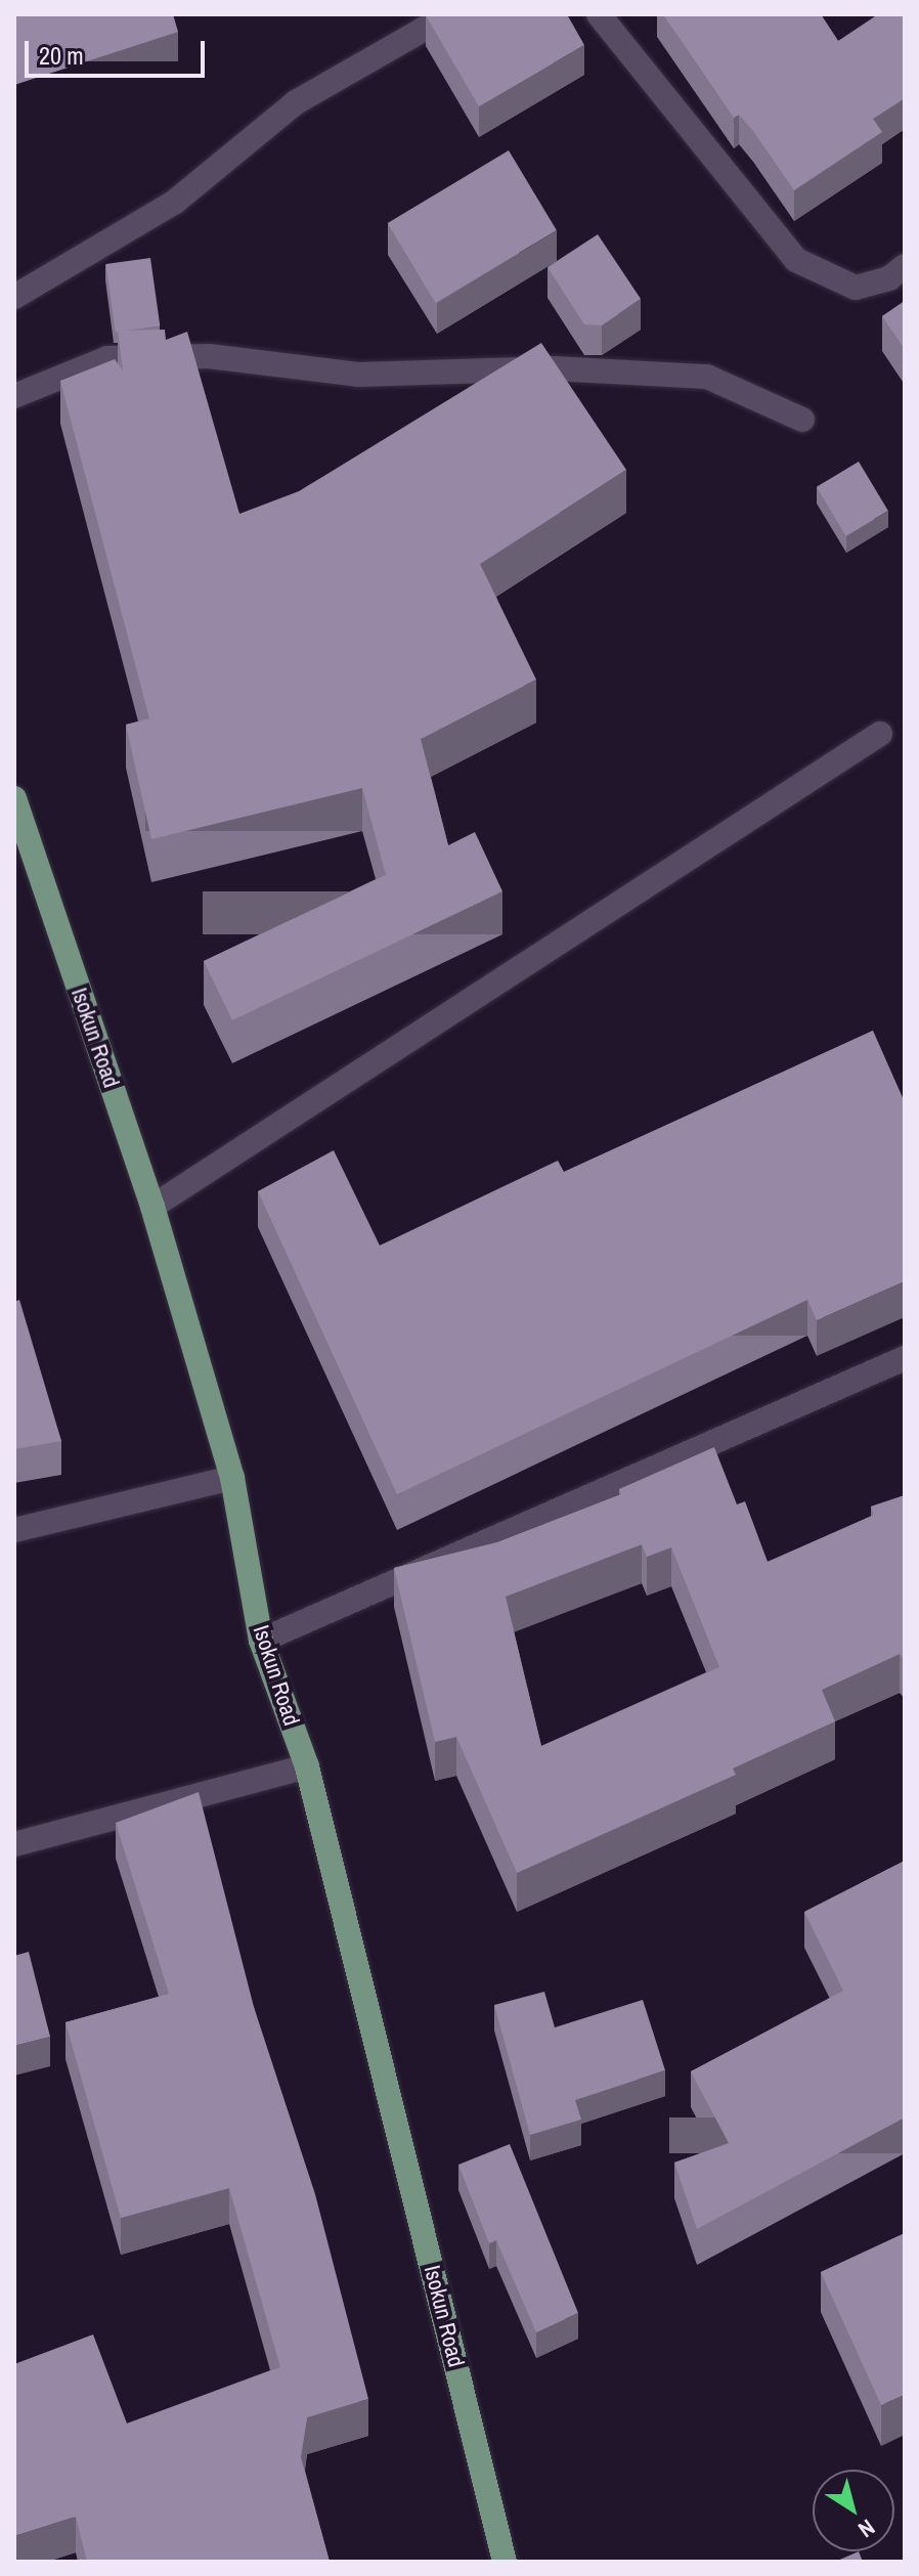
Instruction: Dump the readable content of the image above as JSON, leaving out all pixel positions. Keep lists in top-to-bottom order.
{
  "streets": {
    "main road": ["Isokun Road"]
  },
  "scale_bar": "20 m",
  "north": "bottom right"
}
